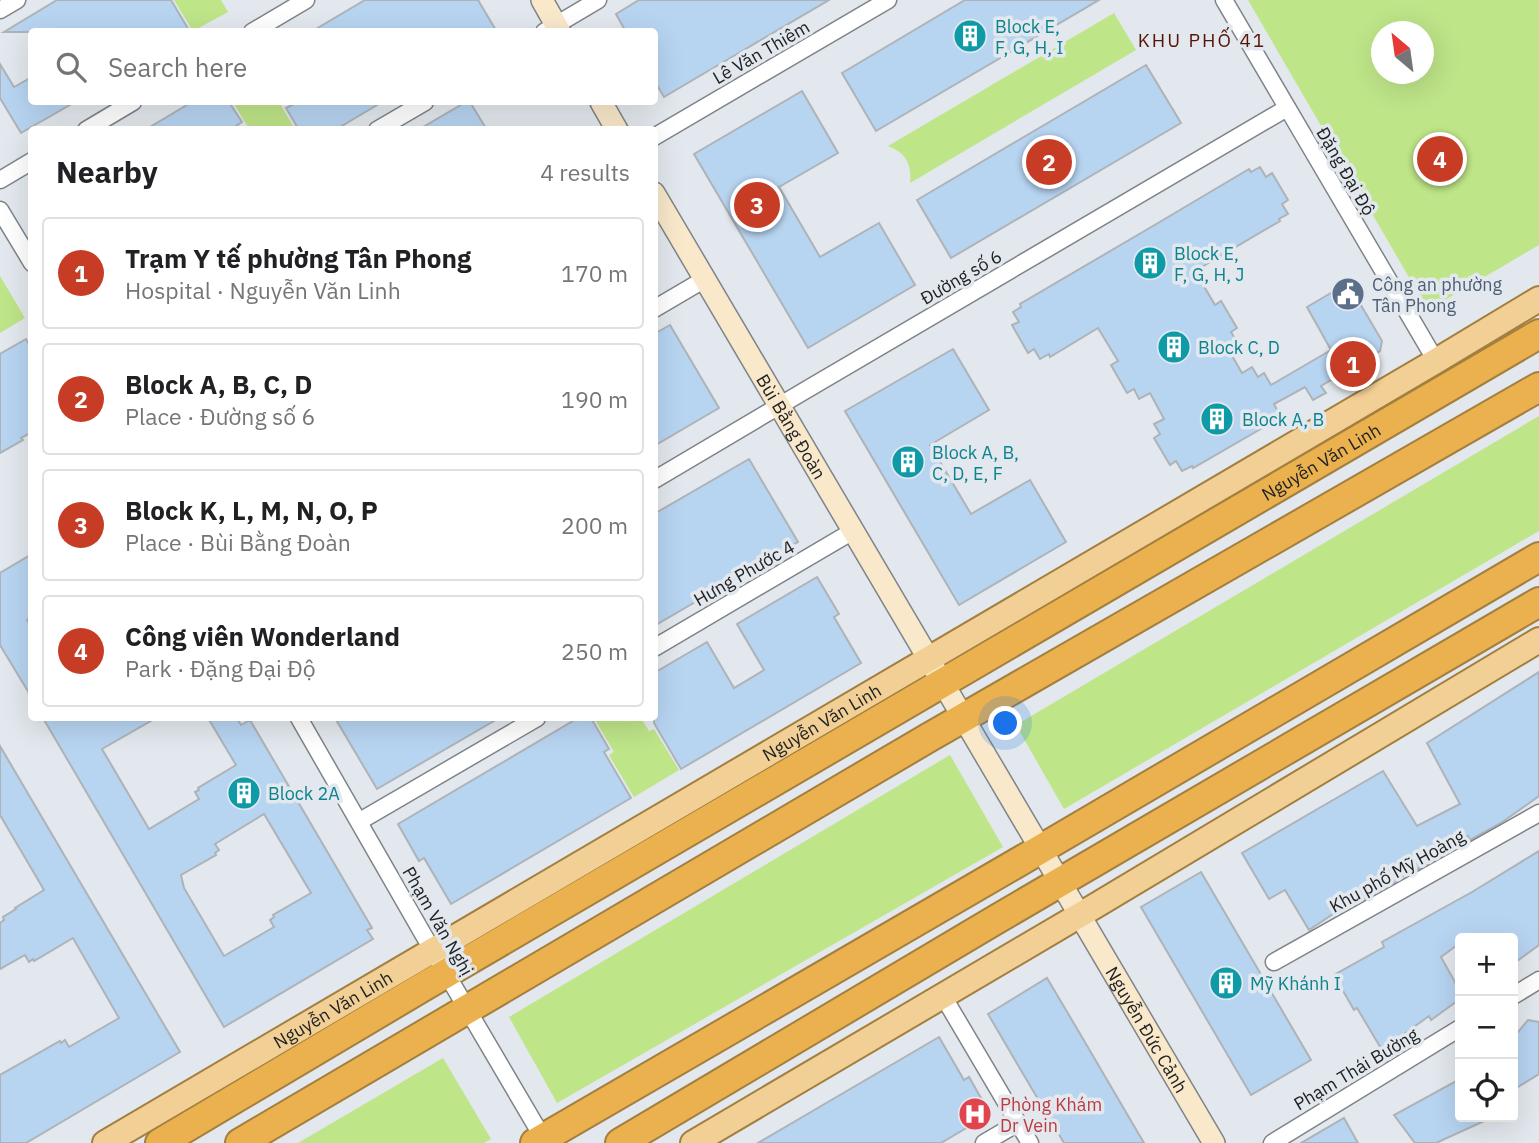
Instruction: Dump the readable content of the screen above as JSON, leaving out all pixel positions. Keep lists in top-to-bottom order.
{
  "streets": {
    "highway": ["Nguyễn Văn Linh"],
    "street": [
      "Lê Văn Thiêm",
      "Đặng Đại Độ",
      "Đường số 6",
      "Bùi Bằng Đoàn",
      "Hưng Phước 4",
      "Khu phố Mỹ Hoàng",
      "Phạm Văn Nghị",
      "Nguyễn Đức Cảnh",
      "Phạm Thái Bường"
    ]
  },
  "crossings": [
    ["Đặng Đại Độ", "Đường số 6"],
    ["Đặng Đại Độ", "Nguyễn Văn Linh"],
    ["Đường số 6", "Bùi Bằng Đoàn"],
    ["Bùi Bằng Đoàn", "Nguyễn Văn Linh"],
    ["Bùi Bằng Đoàn", "Hưng Phước 4"],
    ["Bùi Bằng Đoàn", "Nguyễn Đức Cảnh"],
    ["Nguyễn Văn Linh", "Phạm Văn Nghị"]
  ],
  "districts": ["KHU PHỐ 41"],
  "places": {
    "building": [
      "Block E, F, G, H, I",
      "Block E, F, G, H, J",
      "Block C, D",
      "Block A, B",
      "Block A, B, C, D, E, F",
      "Block 2A",
      "Mỹ Khánh I"
    ],
    "public building": ["Công an phường Tân Phong"],
    "hospital": ["Phòng Khám Dr Vein"]
  },
  "north": "top left",
  "page": {
    "search": "Search here",
    "heading": ["Nearby", "4 results"],
    "pins": [
      "4",
      "2",
      "3",
      "1"
    ],
    "list": [
      {
        "mark": "1",
        "name": "Trạm Y tế phường Tân Phong",
        "note": "Hospital · Nguyễn Văn Linh",
        "value": "170 m"
      },
      {
        "mark": "2",
        "name": "Block A, B, C, D",
        "note": "Place · Đường số 6",
        "value": "190 m"
      },
      {
        "mark": "3",
        "name": "Block K, L, M, N, O, P",
        "note": "Place · Bùi Bằng Đoàn",
        "value": "200 m"
      },
      {
        "mark": "4",
        "name": "Công viên Wonderland",
        "note": "Park · Đặng Đại Độ",
        "value": "250 m"
      }
    ],
    "map_buttons": ["+", "−"]
  }
}
